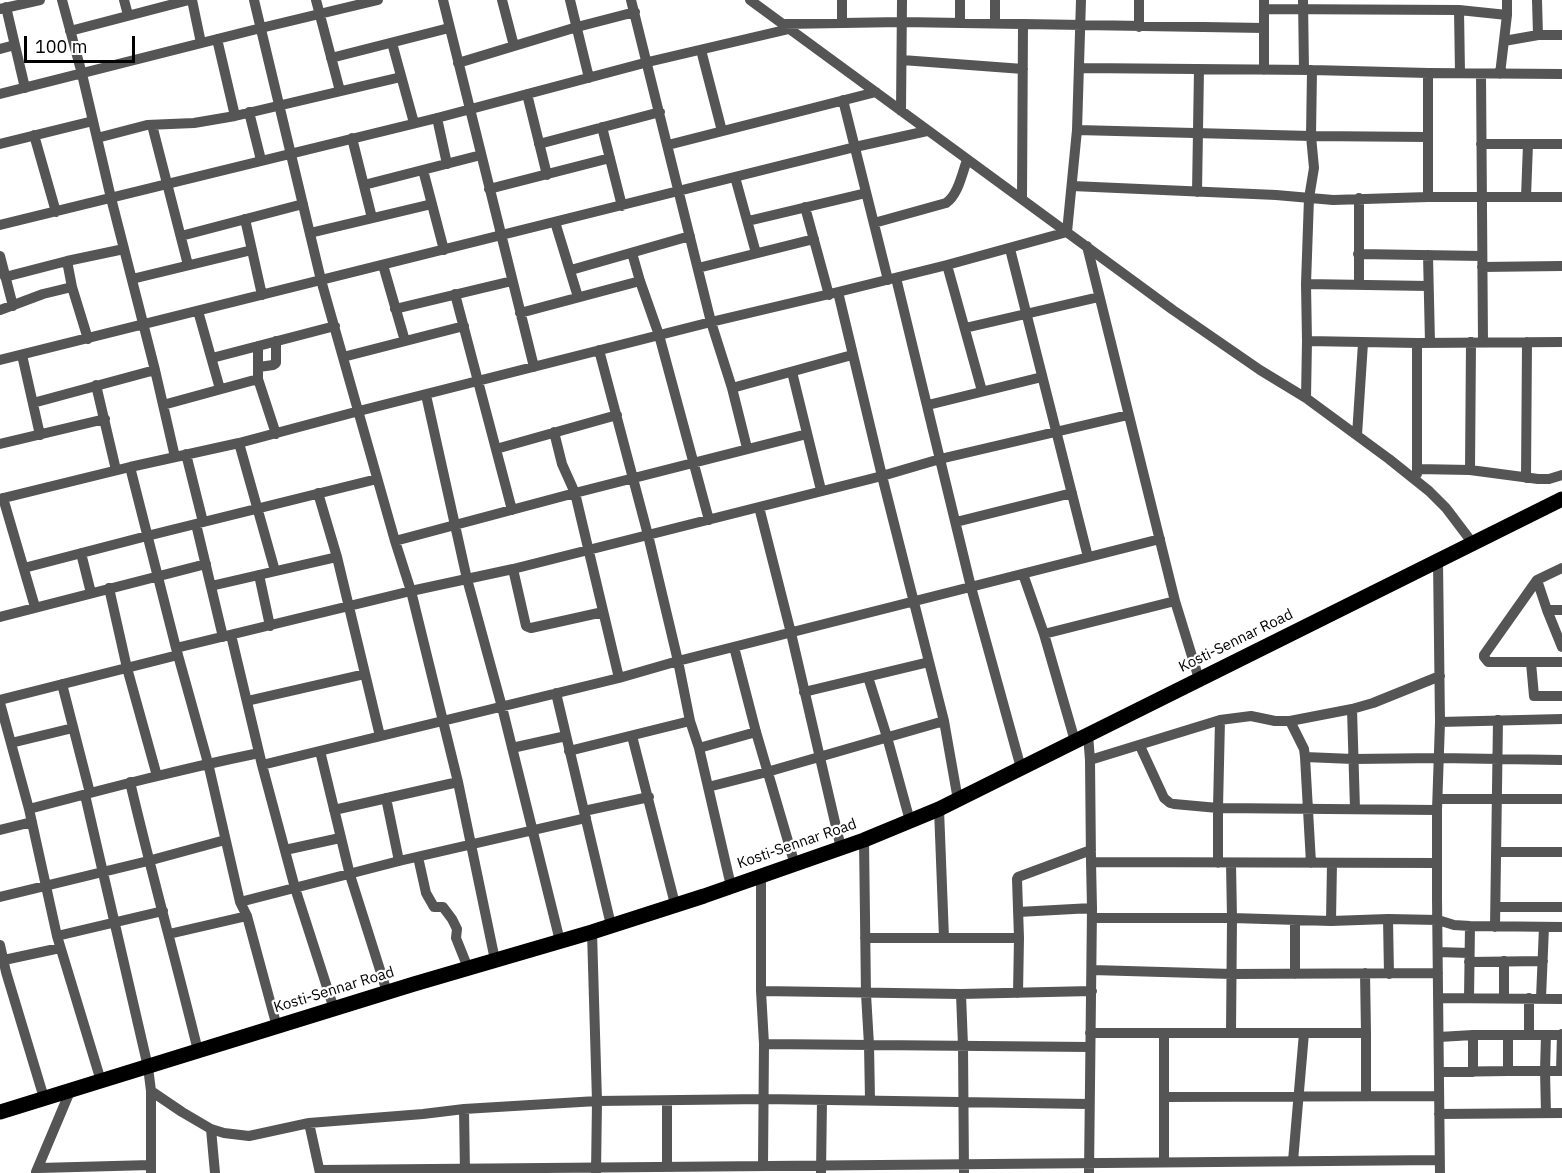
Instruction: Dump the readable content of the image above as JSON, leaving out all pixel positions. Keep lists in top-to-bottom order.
{
  "streets": {
    "highway": ["Kosti-Sennar Road"]
  },
  "scale_bar": "100 m"
}
